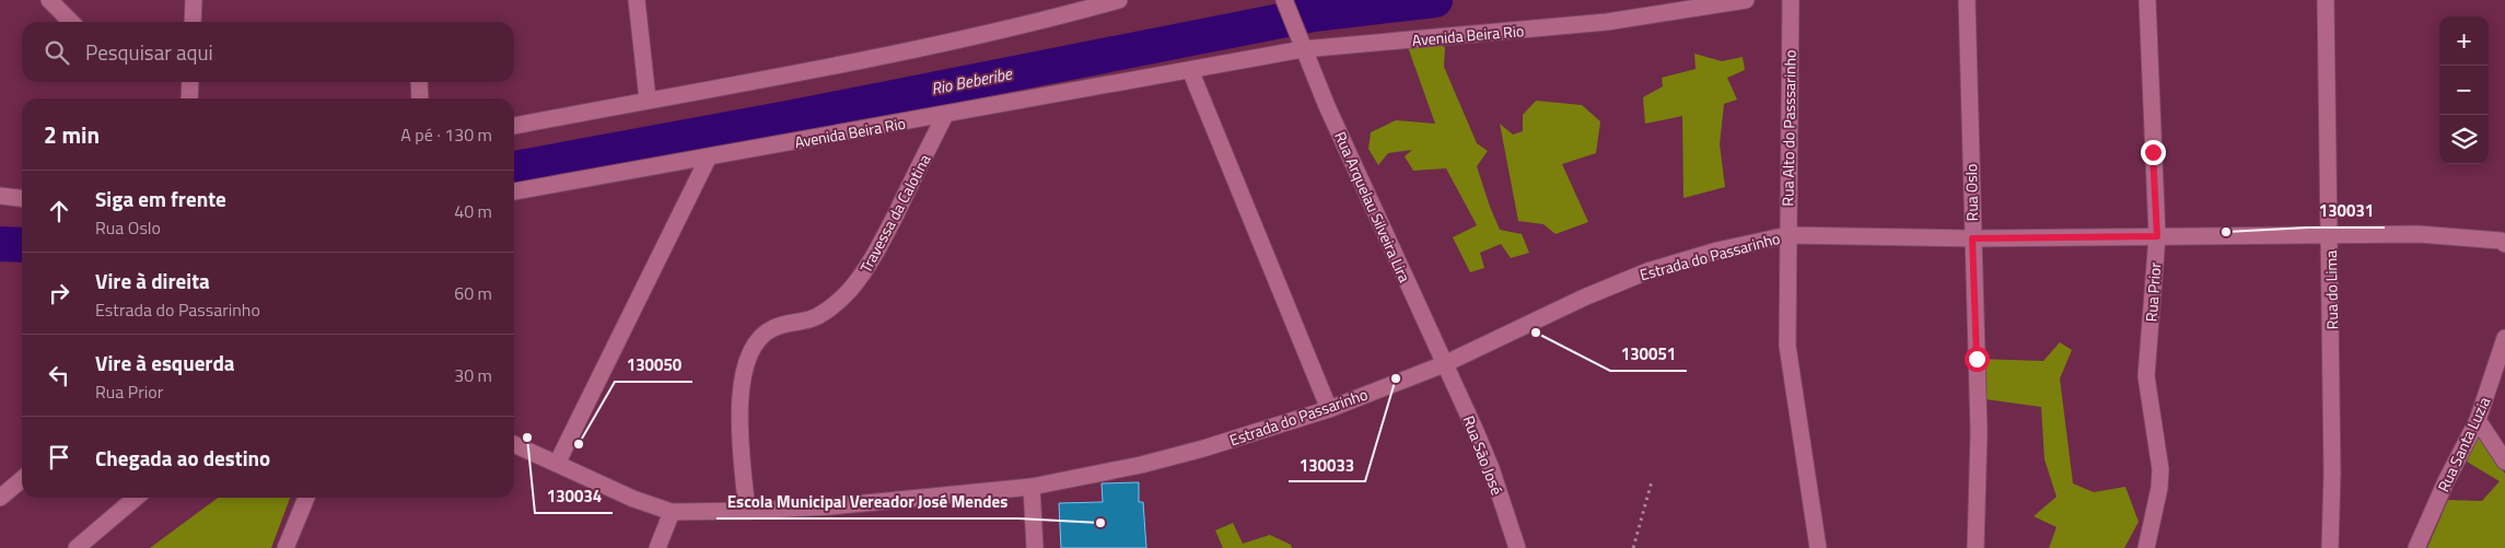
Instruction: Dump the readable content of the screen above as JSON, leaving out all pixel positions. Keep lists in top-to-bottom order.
{
  "streets": {
    "street": [
      "Avenida Beira Rio",
      "Rua Alto do Passsarinho",
      "Rua Oslo",
      "Rua Arquelau Silveira Lira",
      "Travessa da Calotina",
      "Estrada do Passarinho",
      "Rua do Lima",
      "Rua Prior",
      "Rua Santa Luzia",
      "Rua São José"
    ]
  },
  "crossings": [
    ["Avenida Beira Rio", "Rua Arquelau Silveira Lira"],
    ["Avenida Beira Rio", "Travessa da Calotina"],
    ["Rua Alto do Passsarinho", "Estrada do Passarinho"],
    ["Rua Oslo", "Estrada do Passarinho"],
    ["Rua Arquelau Silveira Lira", "Estrada do Passarinho"],
    ["Rua Arquelau Silveira Lira", "Rua São José"],
    ["Travessa da Calotina", "Estrada do Passarinho"],
    ["Estrada do Passarinho", "Rua do Lima"],
    ["Estrada do Passarinho", "Rua Prior"],
    ["Estrada do Passarinho", "Rua São José"]
  ],
  "water": ["Rio Beberibe"],
  "places": [
    "130031",
    "130051",
    "130033",
    "130034",
    "130050",
    "Escola Municipal Vereador José Mendes"
  ],
  "page": {
    "map_buttons": ["+", "−"],
    "search": "Pesquisar aqui",
    "heading": ["2 min", "A pé · 130 m"],
    "list": [
      ["Siga em frente", "Rua Oslo", "40 m"],
      ["Vire à direita", "Estrada do Passarinho", "60 m"],
      ["Vire à esquerda", "Rua Prior", "30 m"],
      "Chegada ao destino"
    ]
  }
}
